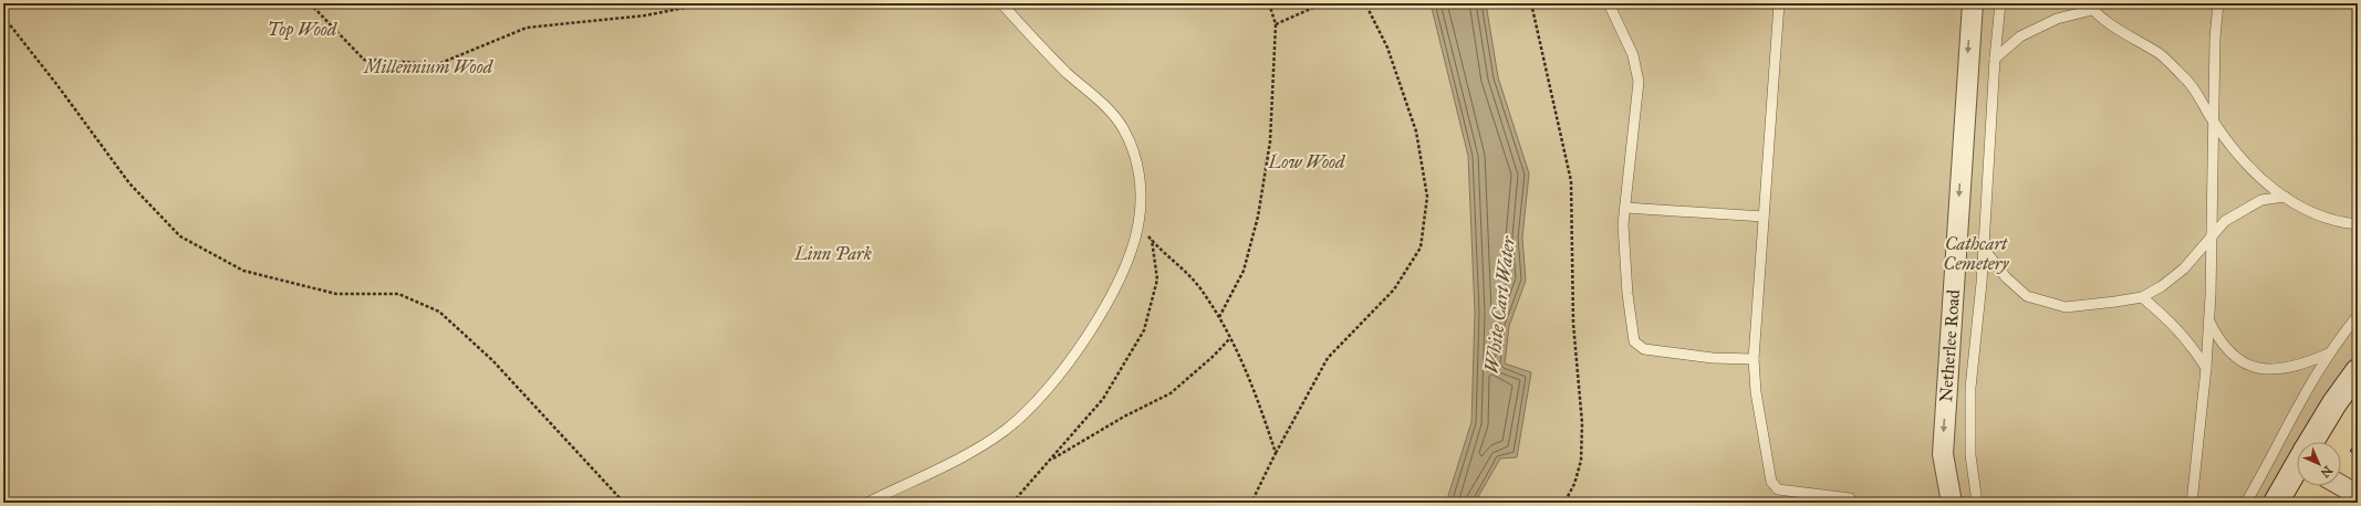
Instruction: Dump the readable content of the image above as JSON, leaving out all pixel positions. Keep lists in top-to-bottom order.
{
  "streets": {
    "street": ["Netherlee Road"]
  },
  "one_way": ["Netherlee Road"],
  "water": ["White Cart Water"],
  "parks": [
    "Top Wood",
    "Millennium Wood",
    "Low Wood",
    "Cathcart Cemetery",
    "Linn Park"
  ],
  "north": "bottom right"
}
